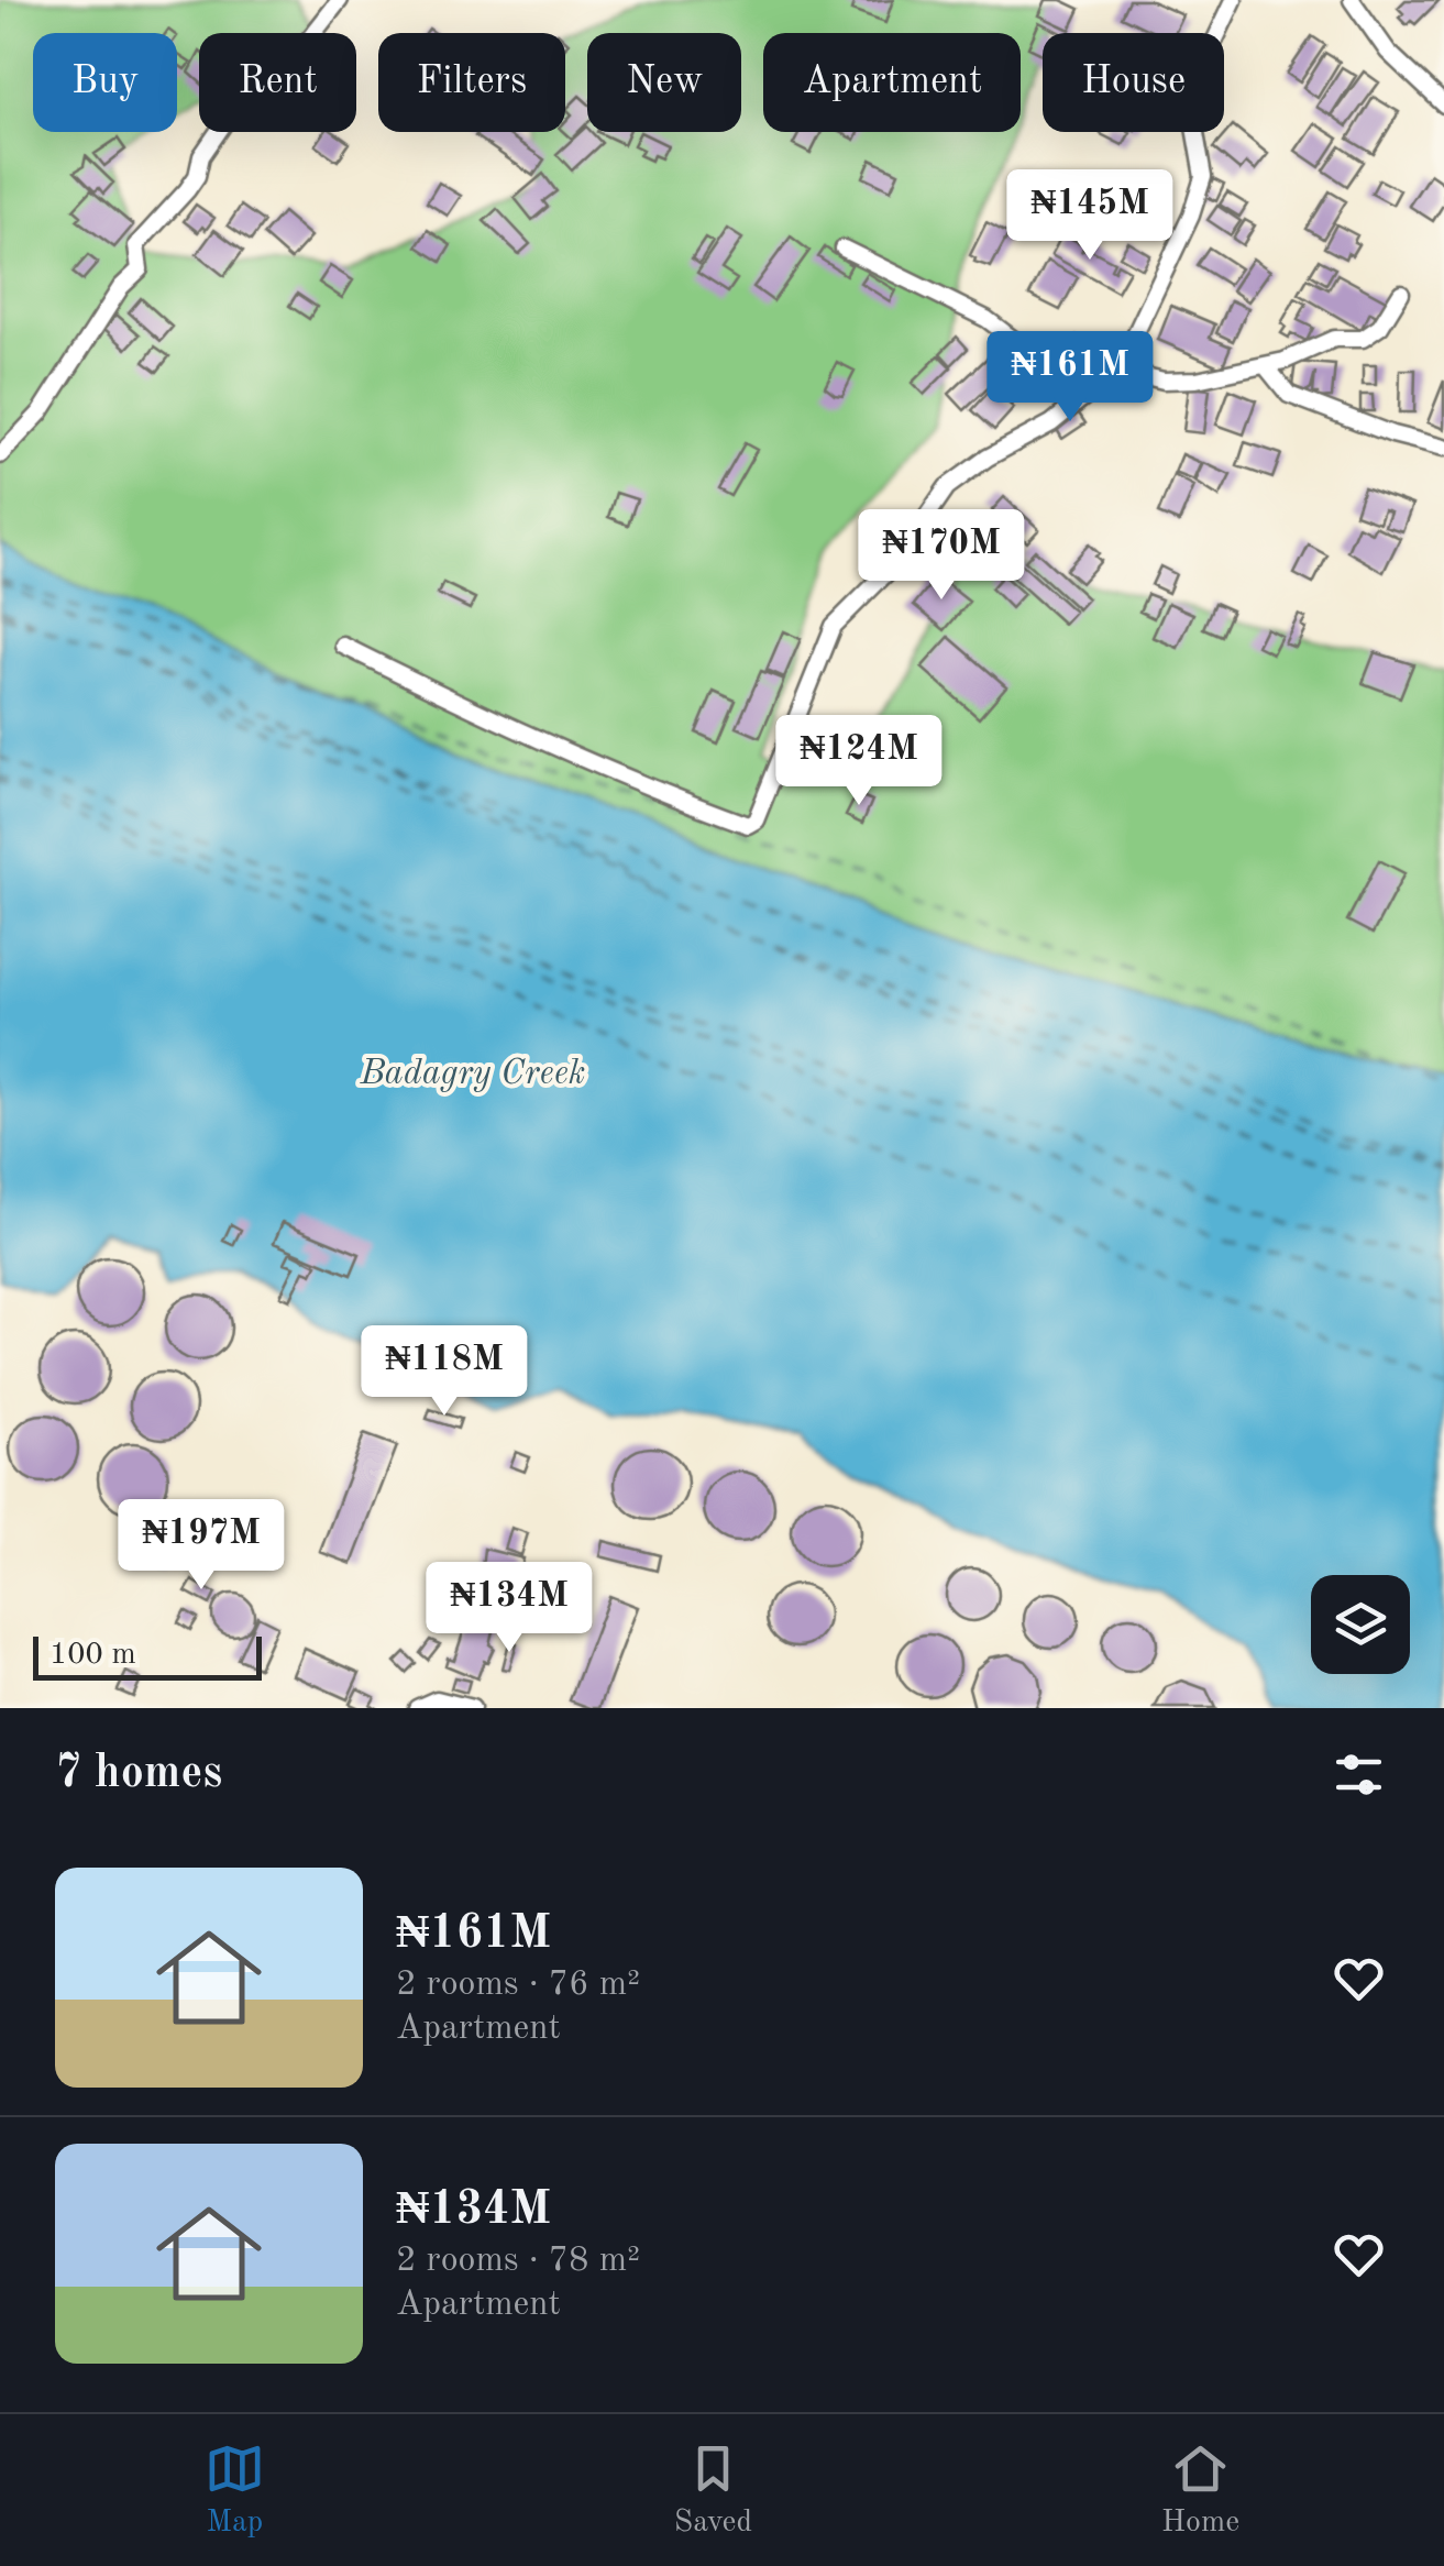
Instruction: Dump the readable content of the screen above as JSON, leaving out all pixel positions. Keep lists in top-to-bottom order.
{
  "water": ["Badagry Creek"],
  "scale_bar": "100 m",
  "page": {
    "chip": [
      "Buy",
      "Rent",
      "Filters",
      "New",
      "Apartment",
      "House"
    ],
    "price": [
      "₦145M",
      "₦161M",
      "₦170M",
      "₦124M",
      "₦118M",
      "₦197M",
      "₦134M"
    ],
    "scale": "100 m",
    "heading": "7 homes",
    "list": [
      {
        "name": "₦161M",
        "note": "2 rooms · 76 m² · Apartment"
      },
      {
        "name": "₦134M",
        "note": "2 rooms · 78 m² · Apartment"
      }
    ],
    "tabs": ["Map", "Saved", "Home"]
  }
}
